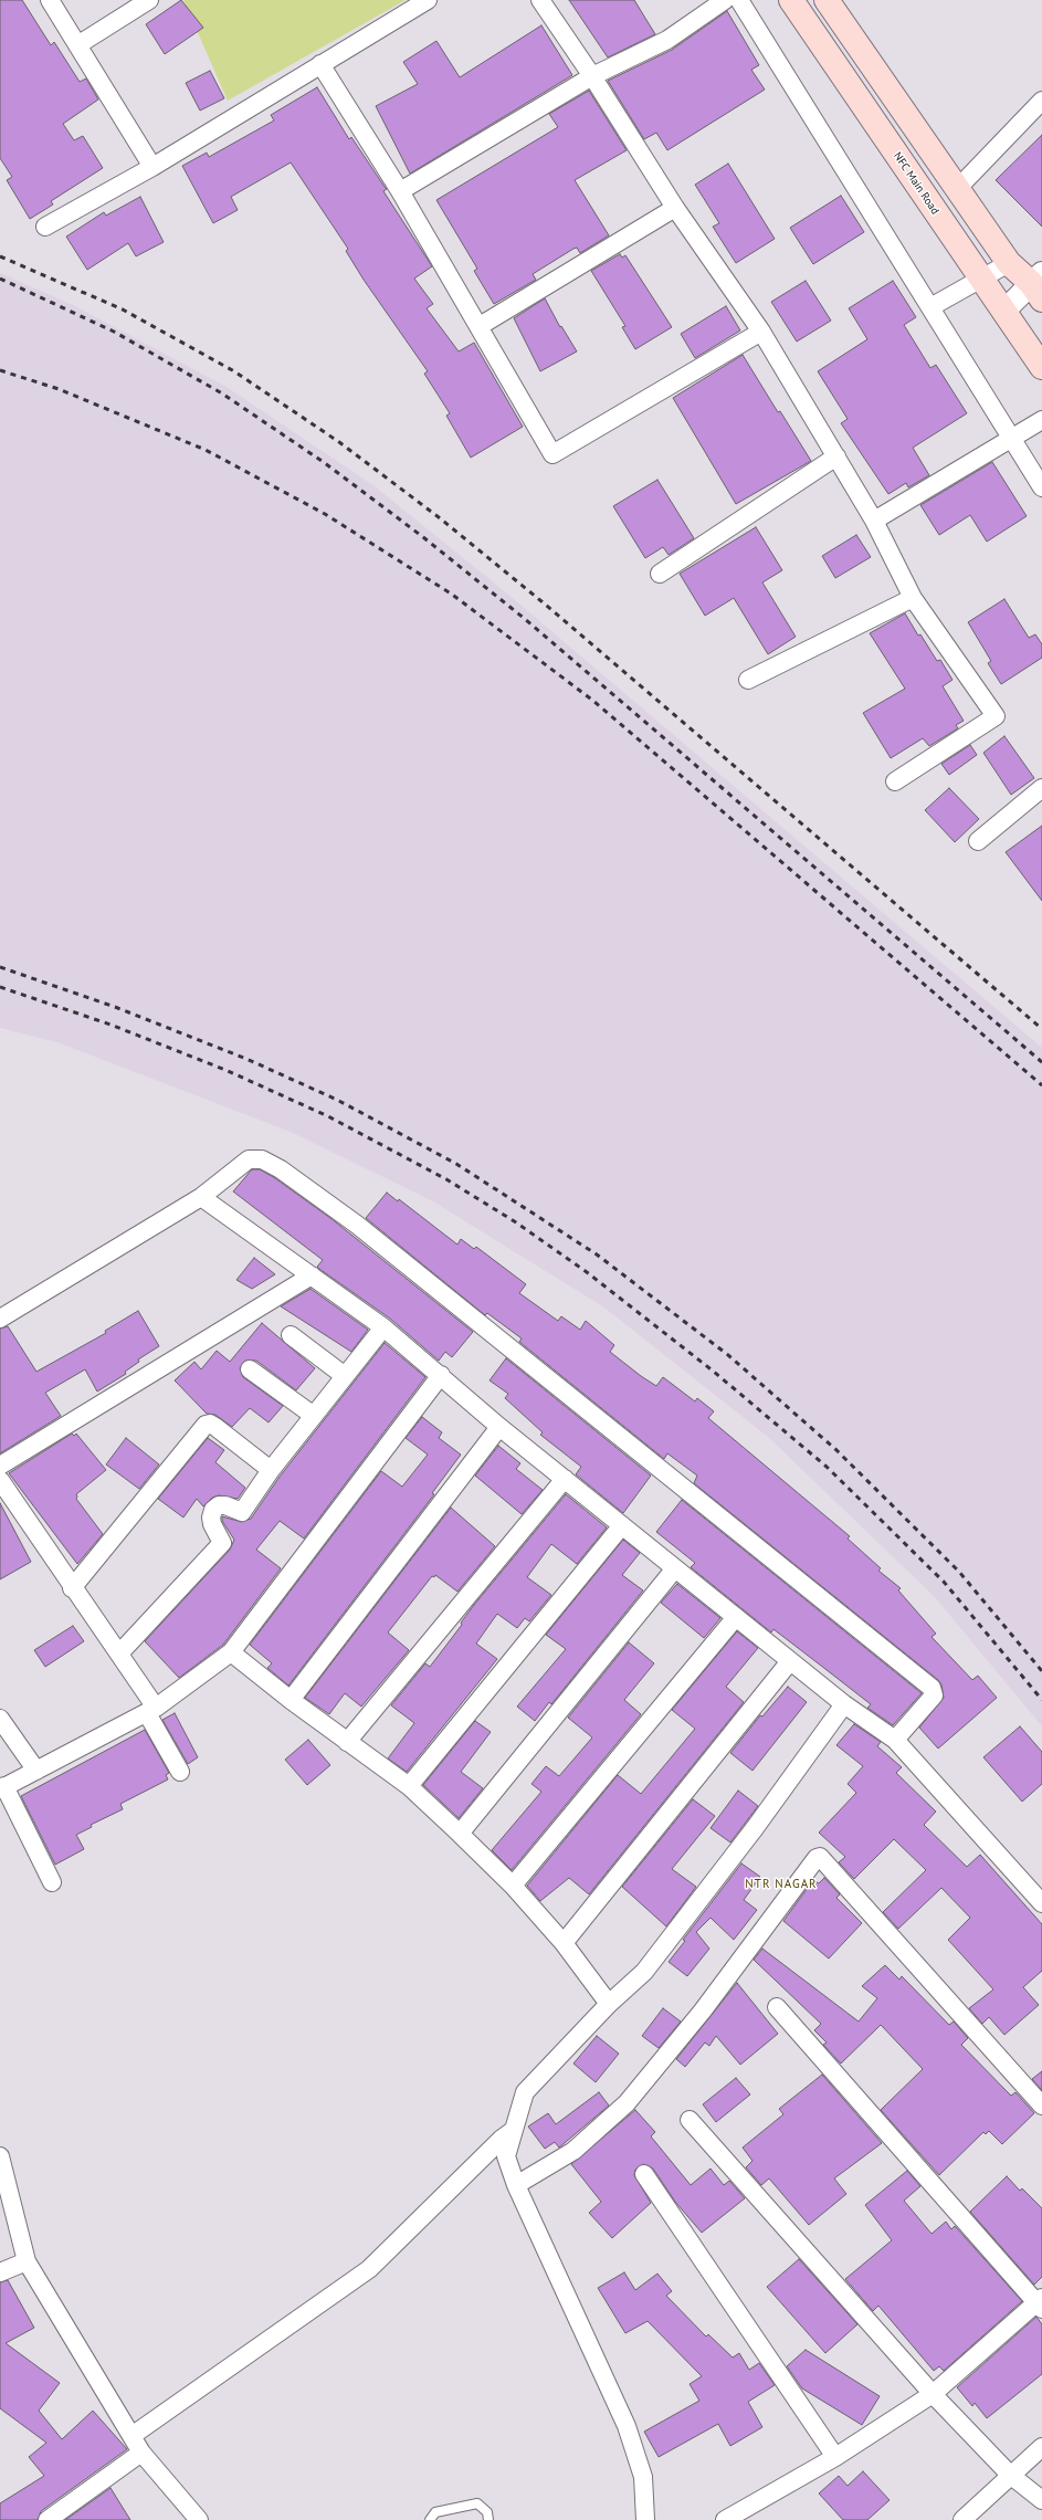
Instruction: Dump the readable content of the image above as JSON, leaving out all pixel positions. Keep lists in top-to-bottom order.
{
  "streets": {
    "main road": ["NFC Main Road"]
  },
  "districts": ["NTR NAGAR"]
}
